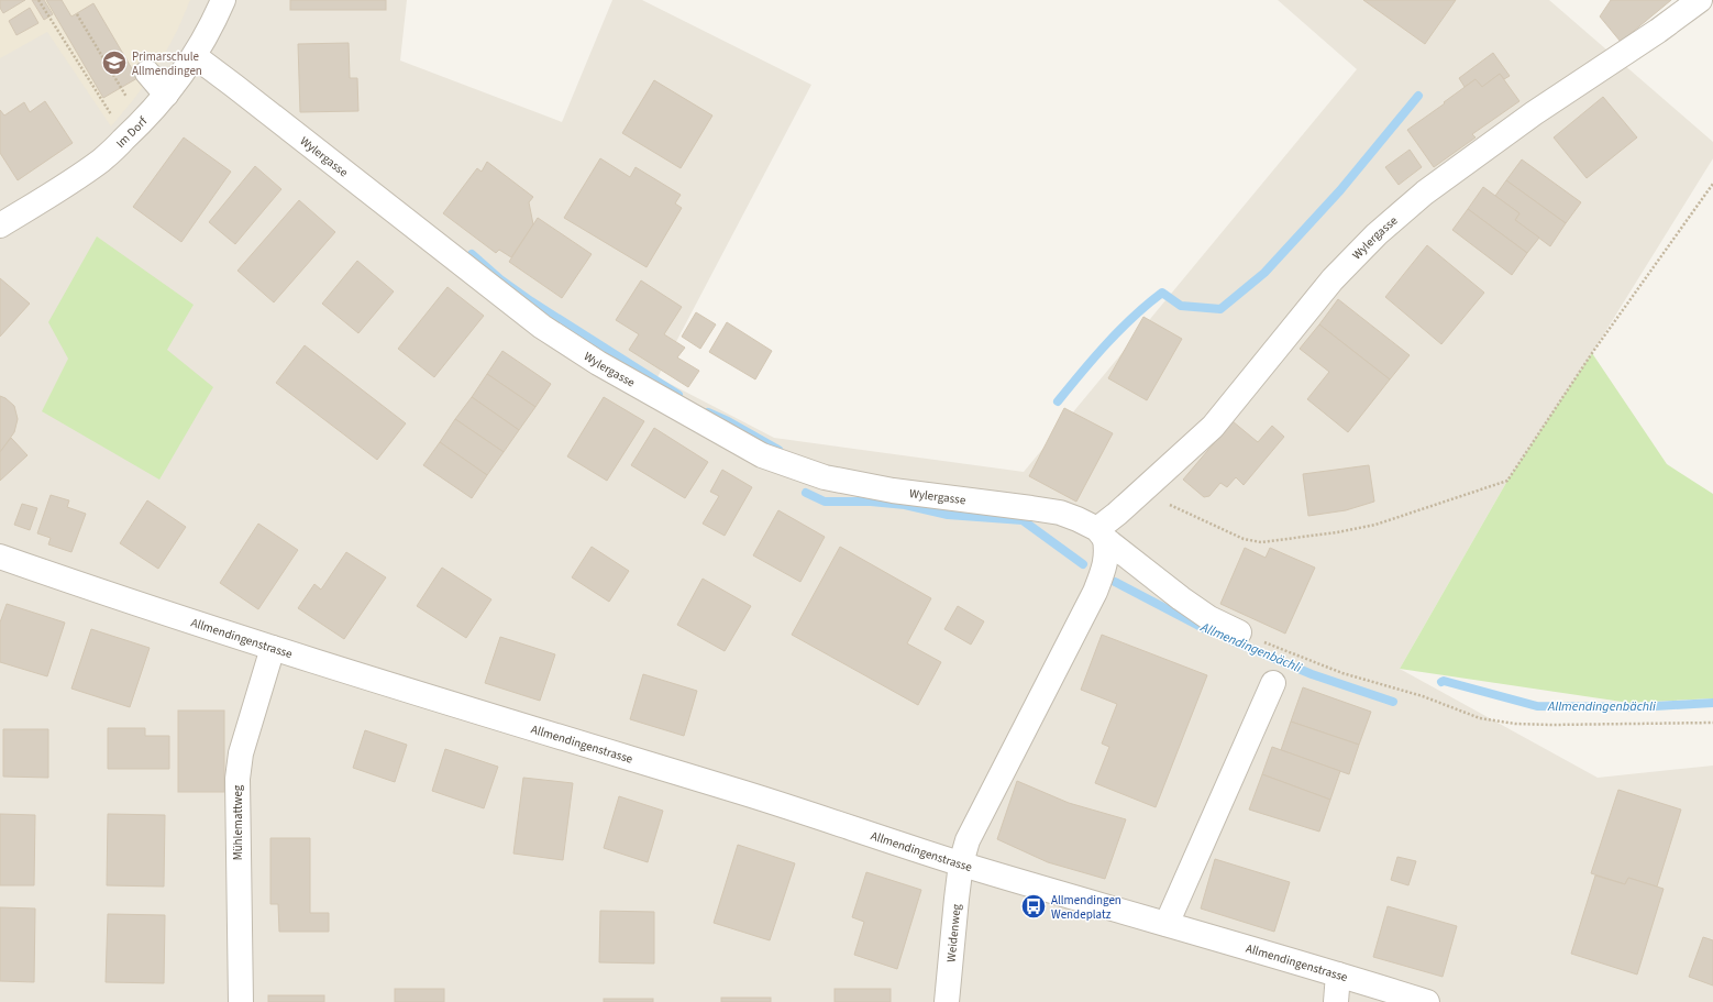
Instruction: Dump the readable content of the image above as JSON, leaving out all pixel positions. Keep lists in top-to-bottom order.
{
  "streets": {
    "street": [
      "Im Dorf",
      "Wylergasse",
      "Allmendingenstrasse",
      "Mühlemattweg",
      "Weidenweg"
    ]
  },
  "crossings": [
    ["Im Dorf", "Wylergasse"],
    ["Allmendingenstrasse", "Mühlemattweg"],
    ["Allmendingenstrasse", "Weidenweg"]
  ],
  "water": ["Allmendingenbächli"],
  "places": {
    "school or university": ["Primarschule Allmendingen"],
    "bus stop": ["Allmendingen Wendeplatz"]
  }
}
